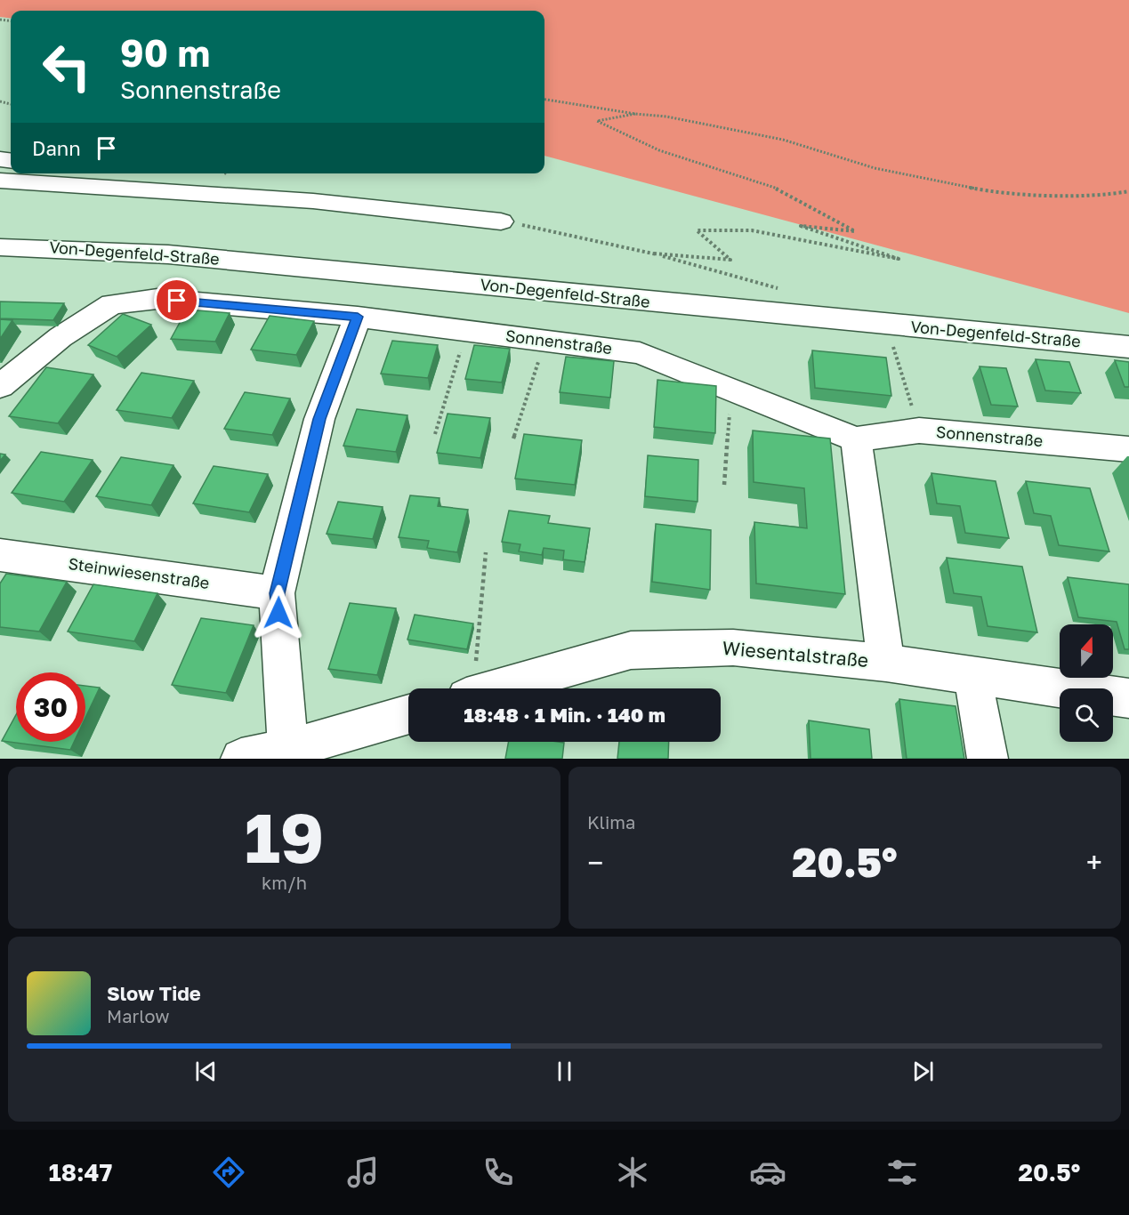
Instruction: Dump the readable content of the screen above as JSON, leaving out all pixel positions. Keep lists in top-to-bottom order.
{
  "streets": {
    "street": [
      "Von-Degenfeld-Straße",
      "Sonnenstraße",
      "Steinwiesenstraße",
      "Wiesentalstraße"
    ]
  },
  "north": "top",
  "page": {
    "turn": ["90 m", "Sonnenstraße"],
    "then": "Dann",
    "limit": "30",
    "trip": "18:48 · 1 Min. · 140 m",
    "tile": [
      ["19", "km/h"],
      "Klima"
    ],
    "heat": ["−", "20.5°", "+"],
    "song": ["Slow Tide", "Marlow"],
    "tabs": ["18:47", "20.5°"]
  }
}
